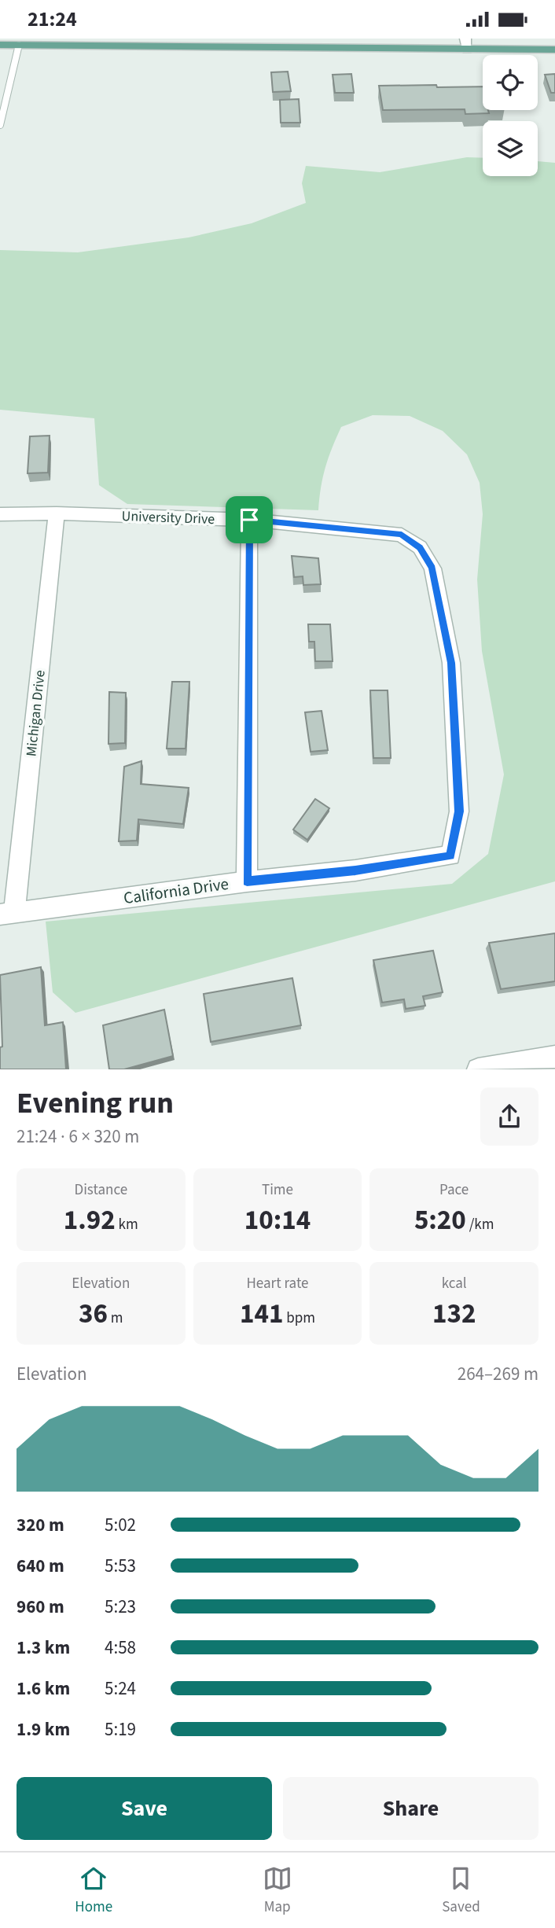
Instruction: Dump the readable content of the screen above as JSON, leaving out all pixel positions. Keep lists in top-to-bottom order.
{
  "streets": {
    "street": ["University Drive", "Michigan Drive", "California Drive"]
  },
  "crossings": [
    ["University Drive", "Michigan Drive"],
    ["University Drive", "California Drive"],
    ["Michigan Drive", "California Drive"]
  ],
  "page": {
    "status": "21:24",
    "heading": ["Evening run", "21:24 · 6 × 320 m"],
    "stats": [
      ["Distance", "1.92 km"],
      ["Time", "10:14"],
      ["Pace", "5:20 /km"],
      ["Elevation", "36 m"],
      ["Heart rate", "141 bpm"],
      ["kcal", "132"]
    ],
    "chart": ["Elevation", "264–269 m"],
    "list": [
      {
        "name": "320 m",
        "note": "5:02"
      },
      {
        "name": "640 m",
        "note": "5:53"
      },
      {
        "name": "960 m",
        "note": "5:23"
      },
      {
        "name": "1.3 km",
        "note": "4:58"
      },
      {
        "name": "1.6 km",
        "note": "5:24"
      },
      {
        "name": "1.9 km",
        "note": "5:19"
      }
    ],
    "buttons": ["Save", "Share"],
    "tabs": ["Home", "Map", "Saved"]
  }
}
